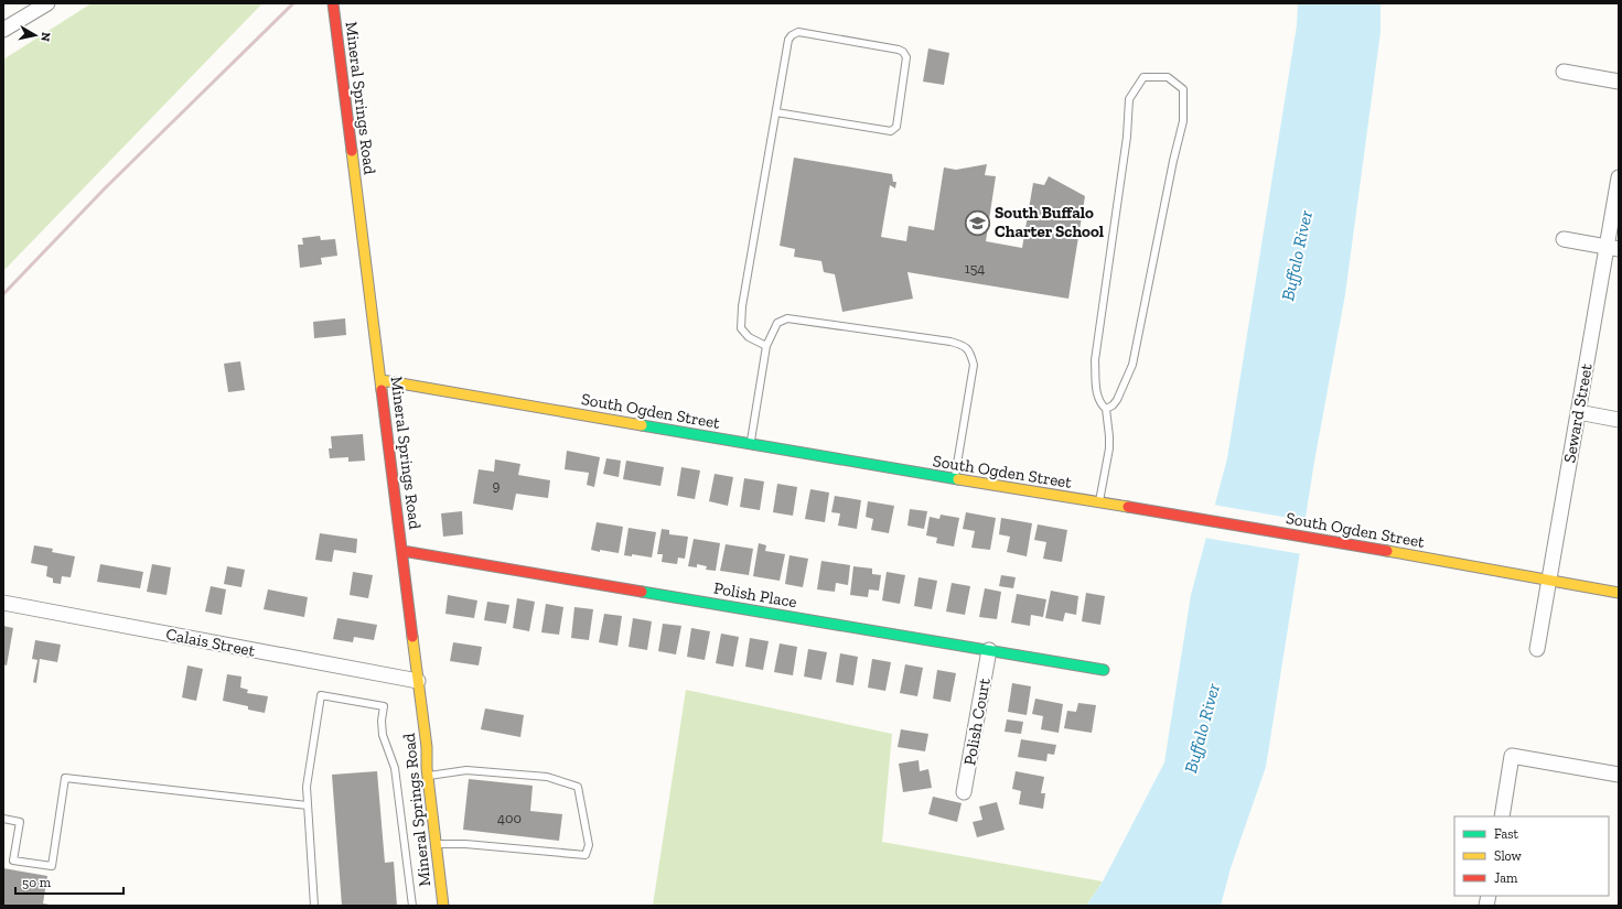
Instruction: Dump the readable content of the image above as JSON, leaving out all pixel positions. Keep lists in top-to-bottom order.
{
  "streets": {
    "street": [
      "Mineral Springs Road",
      "South Ogden Street",
      "Seward Street",
      "Polish Place",
      "Calais Street",
      "Polish Court"
    ]
  },
  "crossings": [
    ["Mineral Springs Road", "South Ogden Street"],
    ["Mineral Springs Road", "Polish Place"],
    ["Mineral Springs Road", "Calais Street"],
    ["South Ogden Street", "Seward Street"],
    ["Polish Place", "Polish Court"]
  ],
  "water": ["Buffalo River"],
  "places": {
    "school or university": ["South Buffalo Charter School"]
  },
  "house_numbers": ["154", "9", "400"],
  "legend": ["Fast", "Slow", "Jam"],
  "scale_bar": "50 m",
  "north": "right"
}
